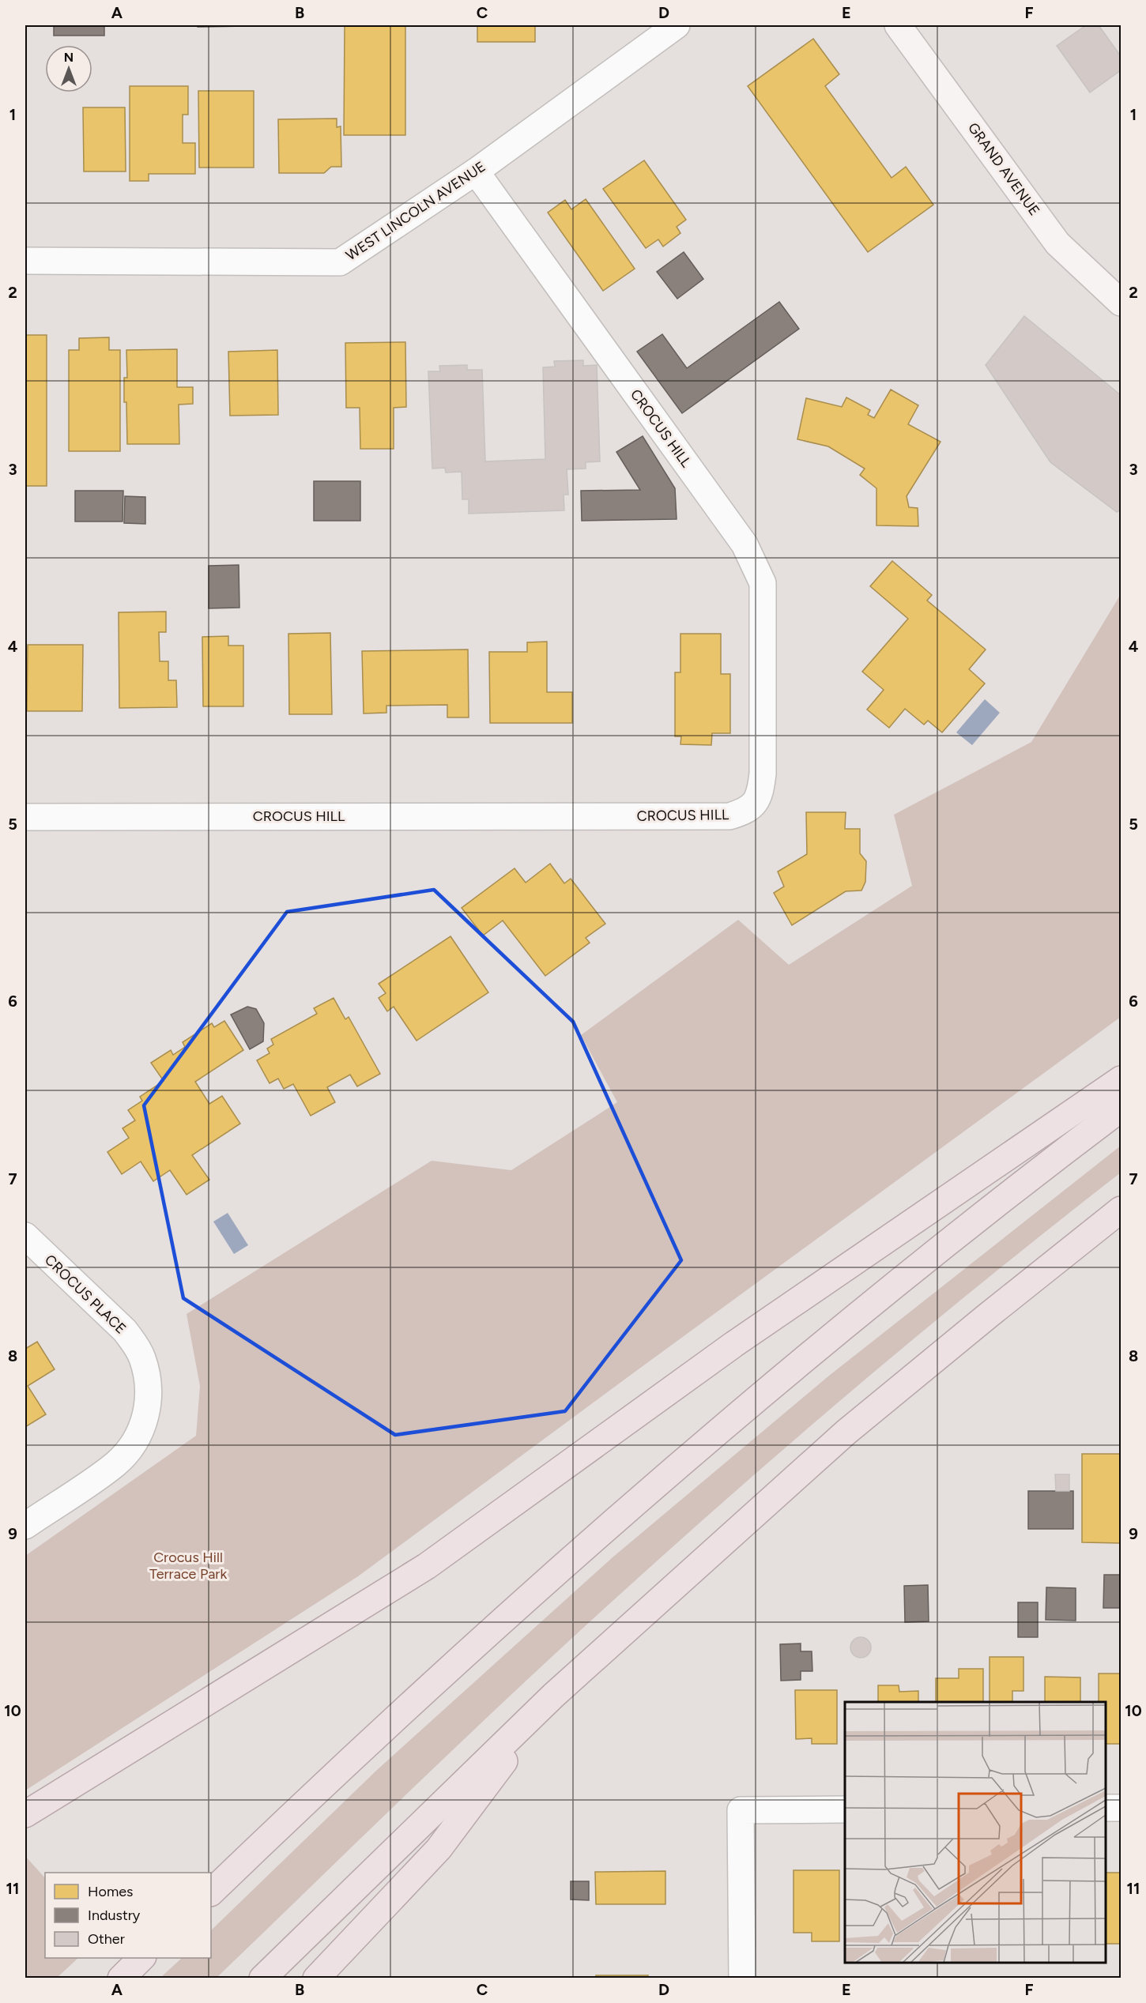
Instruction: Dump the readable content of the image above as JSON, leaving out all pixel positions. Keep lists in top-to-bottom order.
{
  "streets": {
    "main road": ["GRAND AVENUE"],
    "street": ["WEST LINCOLN AVENUE", "CROCUS HILL", "CROCUS PLACE"]
  },
  "crossings": [
    ["WEST LINCOLN AVENUE", "CROCUS HILL"]
  ],
  "parks": ["Crocus Hill Terrace Park"],
  "legend": ["Homes", "Industry", "Other"],
  "north": "top",
  "grid": {
    "columns": [
      "A",
      "B",
      "C",
      "D",
      "E",
      "F"
    ],
    "rows": [
      "1",
      "2",
      "3",
      "4",
      "5",
      "6",
      "7",
      "8",
      "9",
      "10",
      "11"
    ]
  }
}
